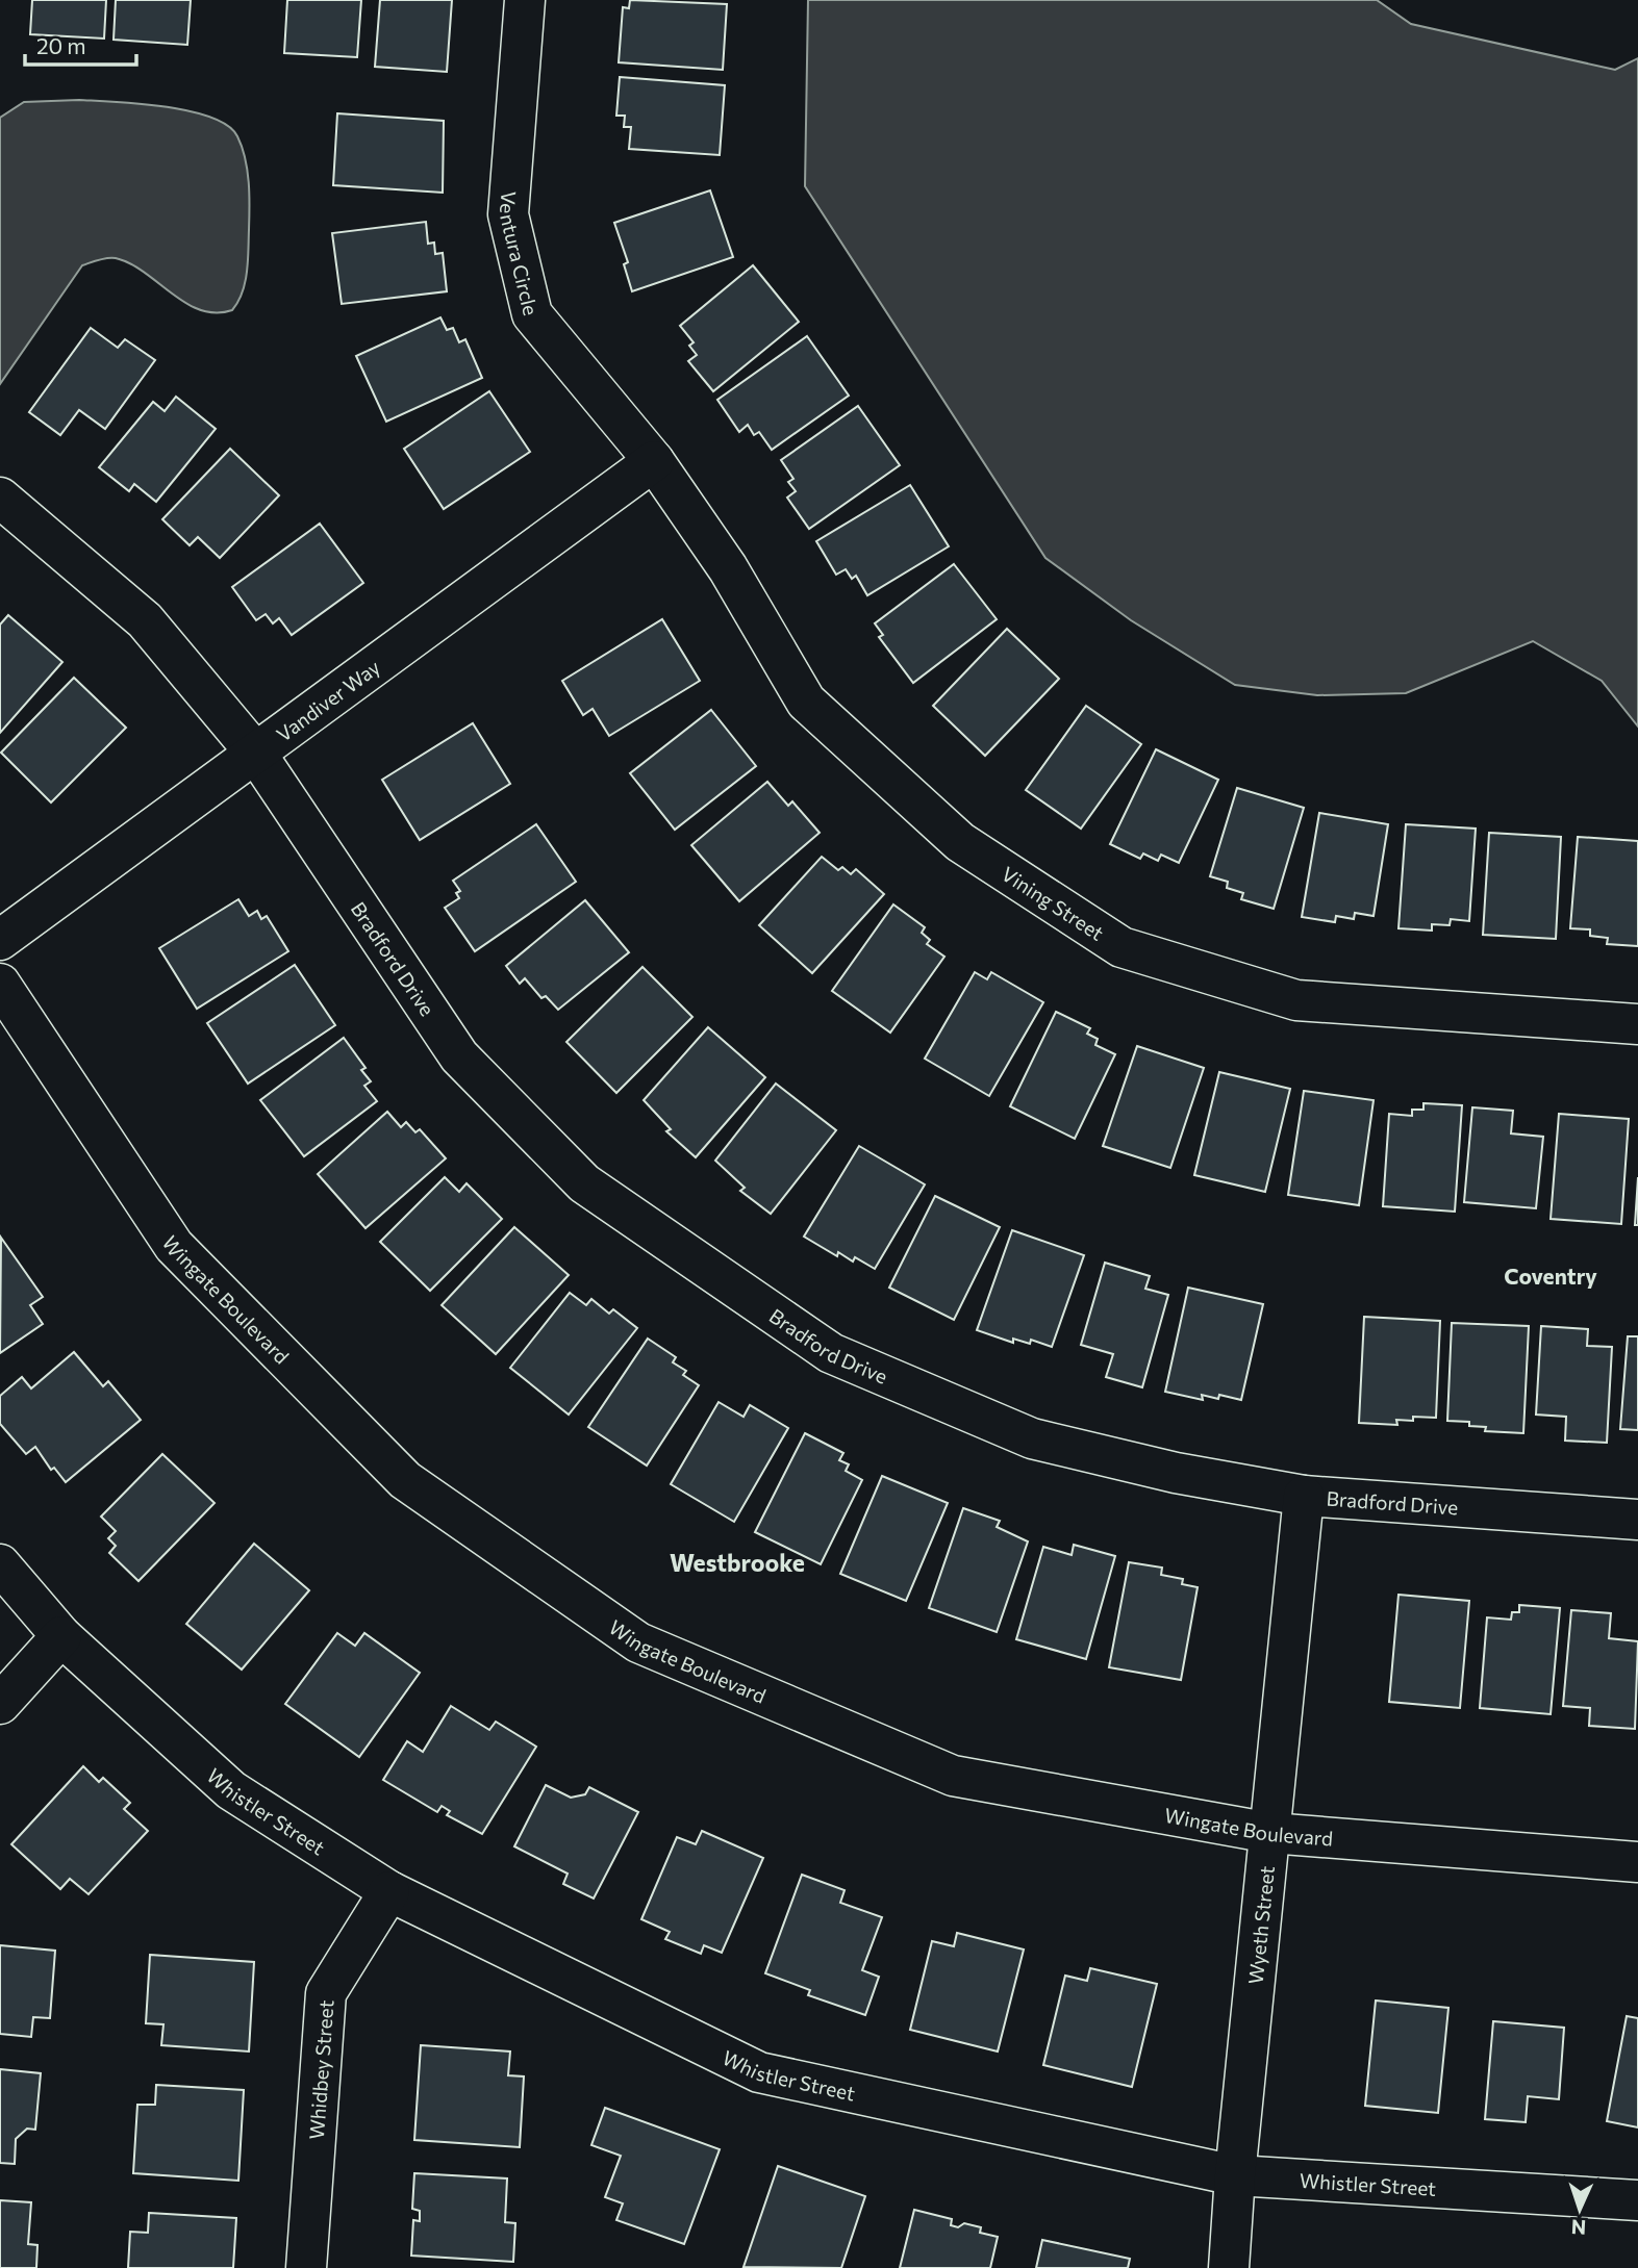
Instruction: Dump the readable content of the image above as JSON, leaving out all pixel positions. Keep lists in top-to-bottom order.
{
  "streets": {
    "street": [
      "Ventura Circle",
      "Vandiver Way",
      "Vining Street",
      "Bradford Drive",
      "Wingate Boulevard",
      "Whistler Street",
      "Wyeth Street",
      "Whidbey Street"
    ]
  },
  "crossings": [
    ["Ventura Circle", "Vandiver Way"],
    ["Ventura Circle", "Vining Street"],
    ["Vandiver Way", "Vining Street"],
    ["Vandiver Way", "Bradford Drive"],
    ["Bradford Drive", "Wyeth Street"],
    ["Wingate Boulevard", "Wyeth Street"],
    ["Whistler Street", "Wyeth Street"],
    ["Whistler Street", "Whidbey Street"]
  ],
  "districts": ["Coventry", "Westbrooke"],
  "scale_bar": "20 m",
  "north": "bottom"
}
